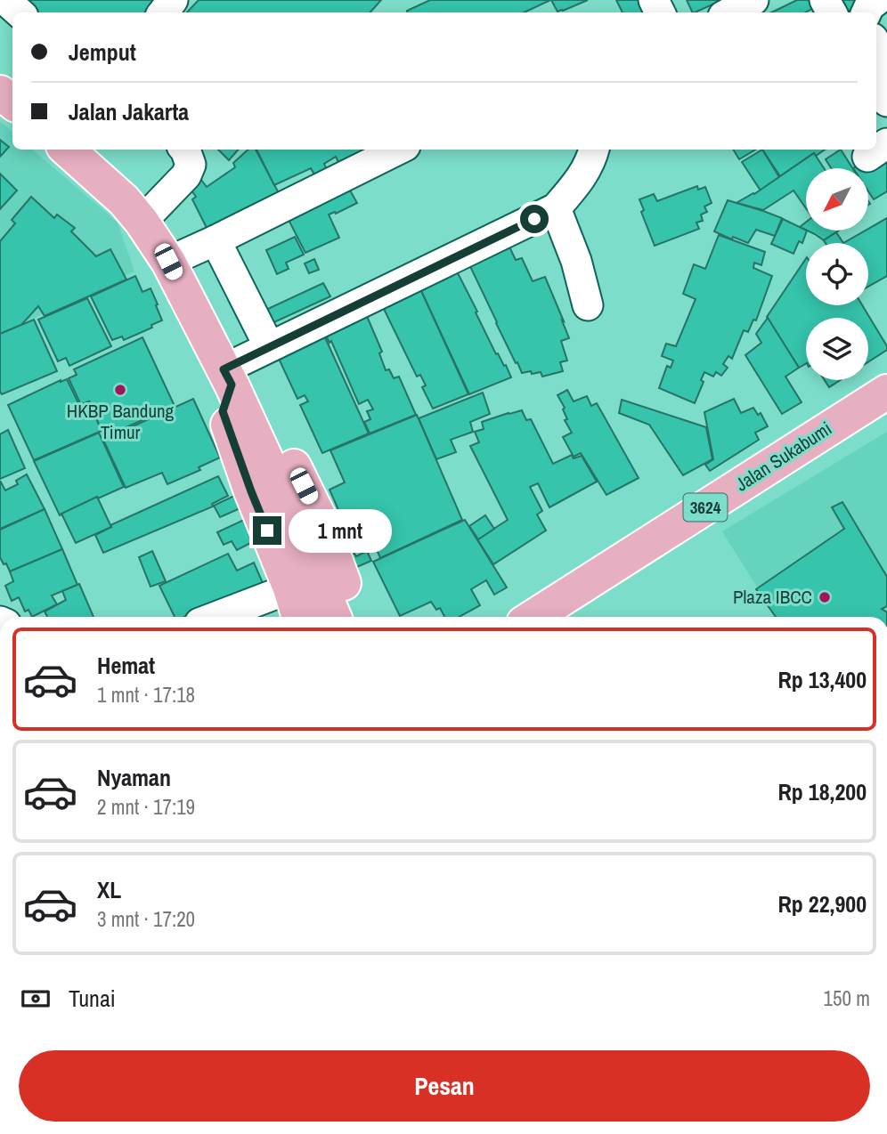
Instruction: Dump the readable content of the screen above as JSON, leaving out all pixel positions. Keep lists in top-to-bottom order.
{
  "streets": {
    "main road": ["Jalan Sukabumi", "3624"]
  },
  "places": ["HKBP Bandung Timur", "Plaza IBCC"],
  "north": "bottom left",
  "page": {
    "banner": ["Jemput", "Jalan Jakarta"],
    "bubble": "1 mnt",
    "list": [
      {
        "name": "Hemat",
        "note": "1 mnt · 17:18",
        "value": "Rp 13,400"
      },
      {
        "name": "Nyaman",
        "note": "2 mnt · 17:19",
        "value": "Rp 18,200"
      },
      {
        "name": "XL",
        "note": "3 mnt · 17:20",
        "value": "Rp 22,900"
      }
    ],
    "pay": ["Tunai", "150 m"],
    "buttons": "Pesan"
  }
}
